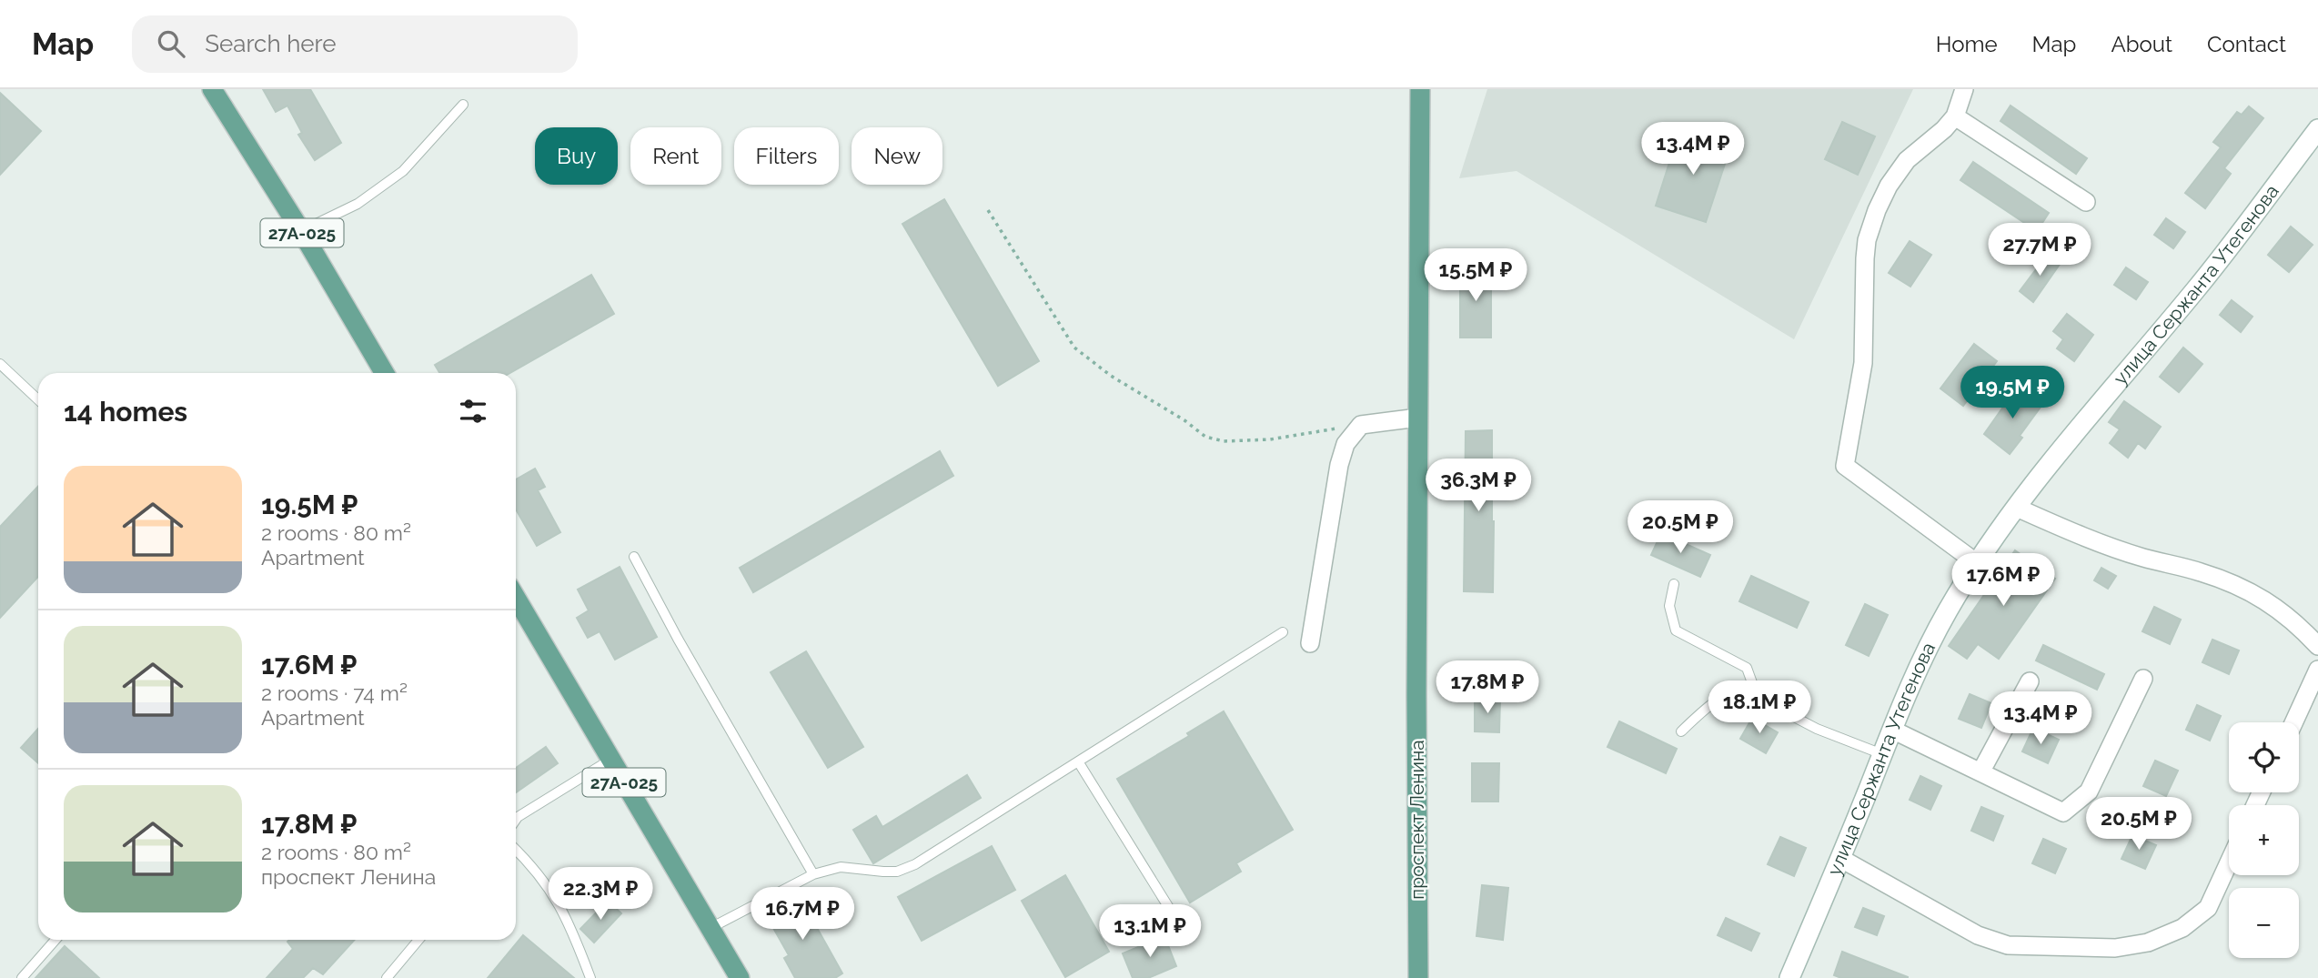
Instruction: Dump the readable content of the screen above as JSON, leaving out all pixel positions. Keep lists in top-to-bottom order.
{
  "streets": {
    "main road": ["27А-025", "улица Сержанта Утегенова", "проспект Ленина"]
  },
  "page": {
    "header": "Map",
    "search": "Search here",
    "nav": [
      "Home",
      "Map",
      "About",
      "Contact"
    ],
    "price": [
      "13.4M ₽",
      "27.7M ₽",
      "15.5M ₽",
      "19.5M ₽",
      "36.3M ₽",
      "20.5M ₽",
      "17.6M ₽",
      "17.8M ₽",
      "18.1M ₽",
      "13.4M ₽",
      "20.5M ₽",
      "22.3M ₽",
      "16.7M ₽",
      "13.1M ₽"
    ],
    "chip": [
      "Buy",
      "Rent",
      "Filters",
      "New"
    ],
    "heading": "14 homes",
    "list": [
      {
        "name": "19.5M ₽",
        "note": "2 rooms · 80 m² · Apartment"
      },
      {
        "name": "17.6M ₽",
        "note": "2 rooms · 74 m² · Apartment"
      },
      {
        "name": "17.8M ₽",
        "note": "2 rooms · 80 m² · проспект Ленина"
      }
    ],
    "map_buttons": ["+", "−"]
  }
}
